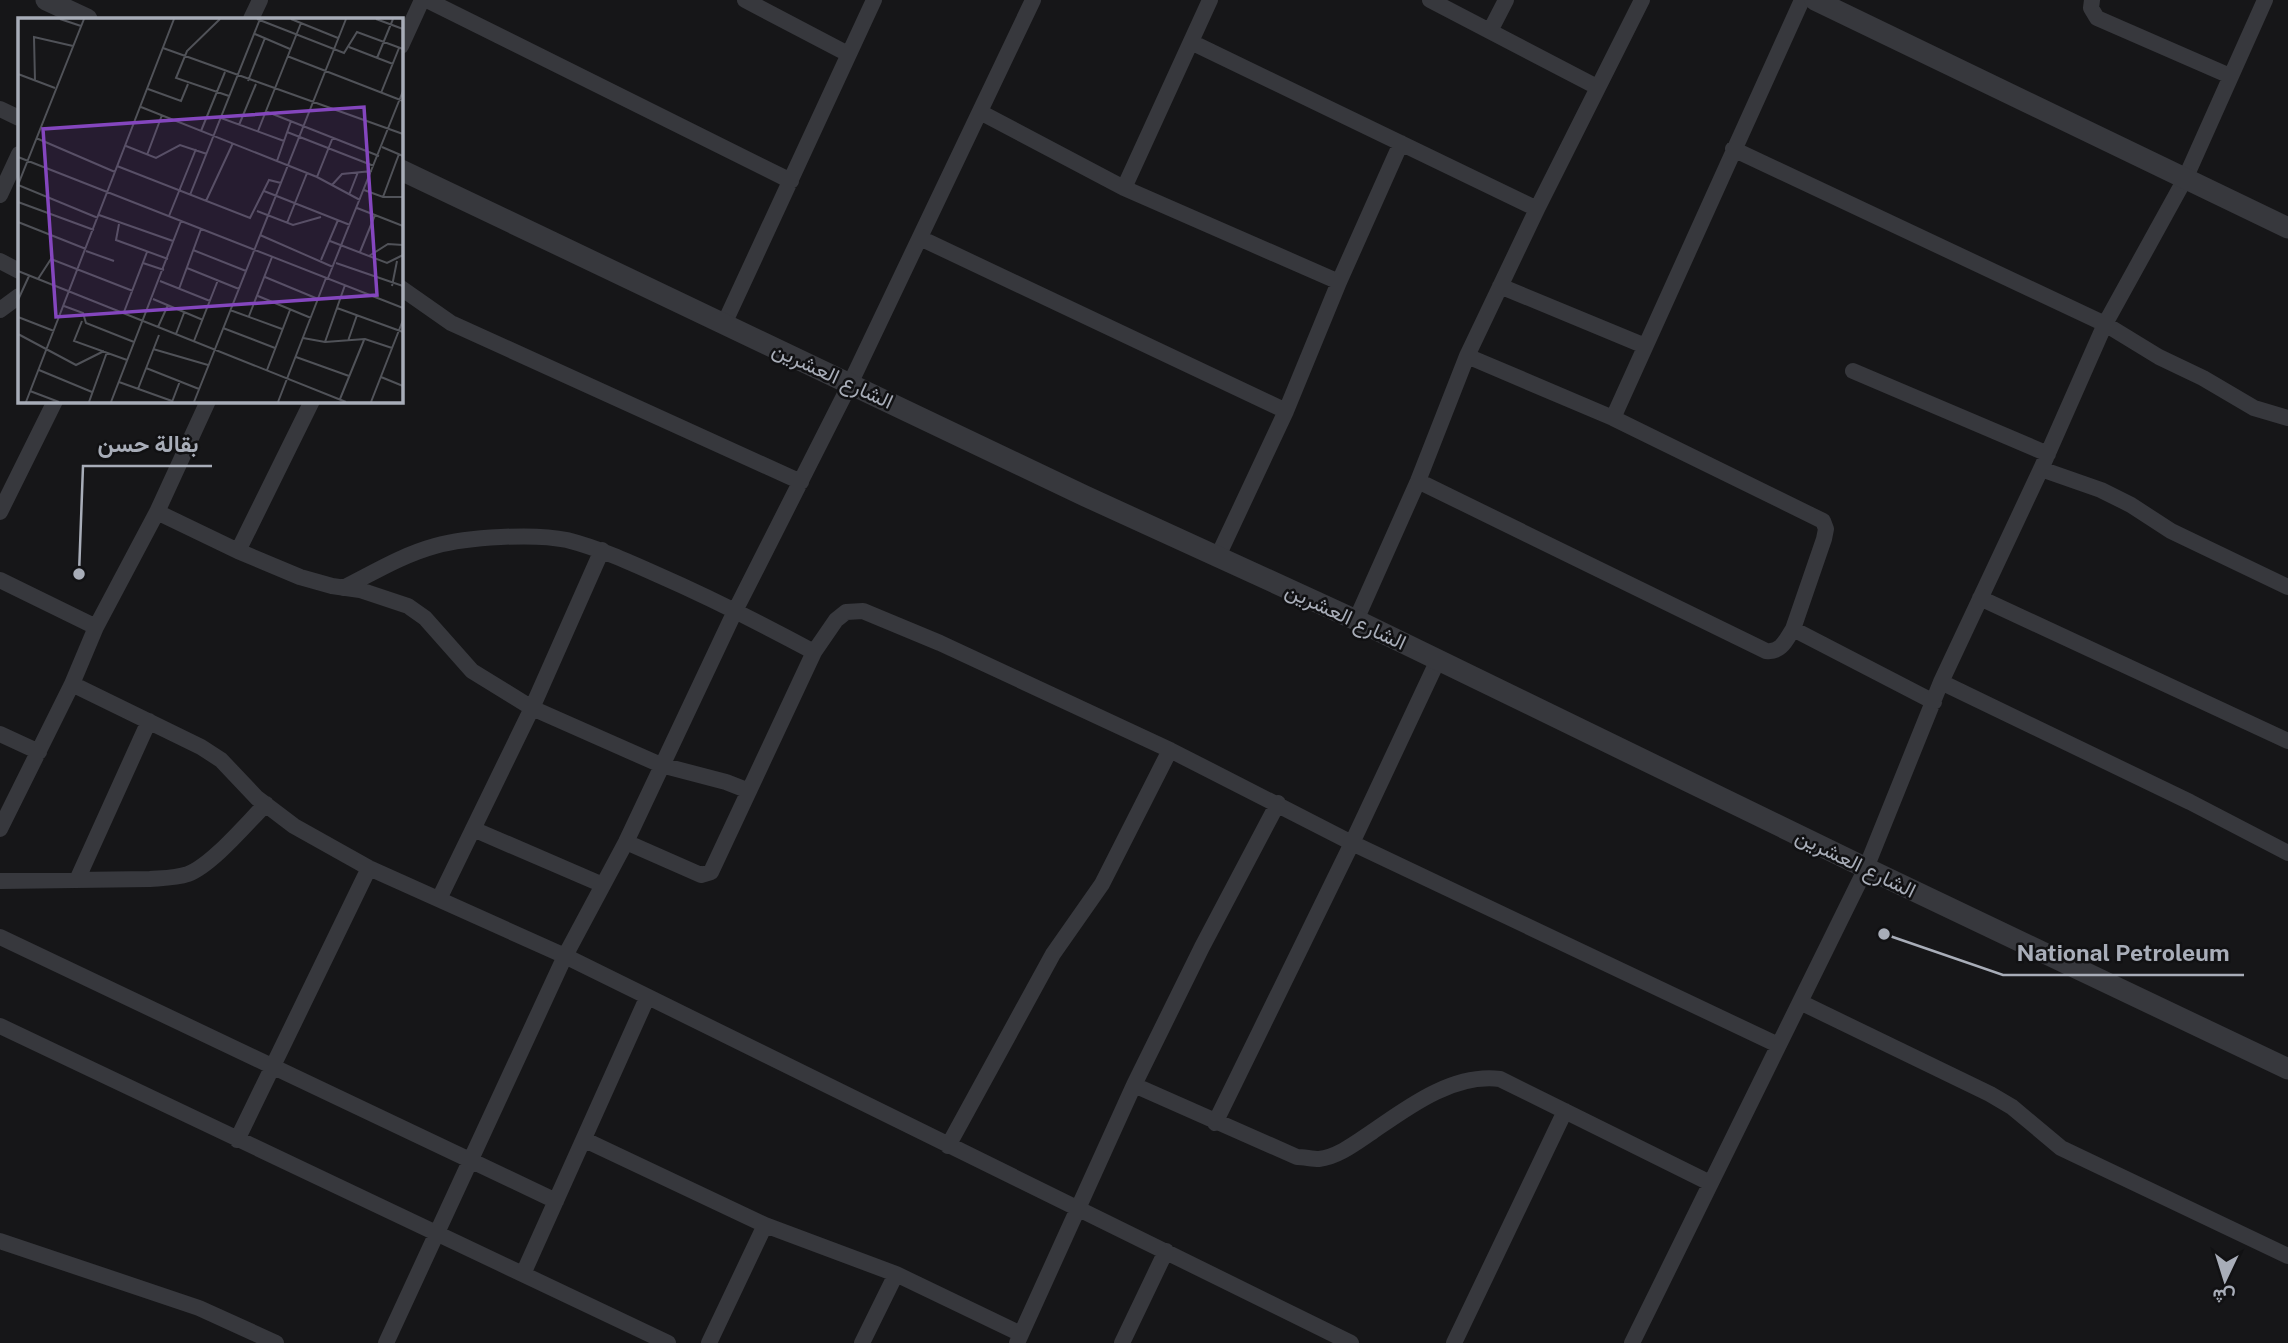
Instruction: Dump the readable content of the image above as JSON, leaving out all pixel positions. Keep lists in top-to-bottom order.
{
  "streets": {
    "street": ["الشارع العشرين"]
  },
  "places": ["بقالة حسن", "National Petroleum"],
  "north": "bottom"
}
